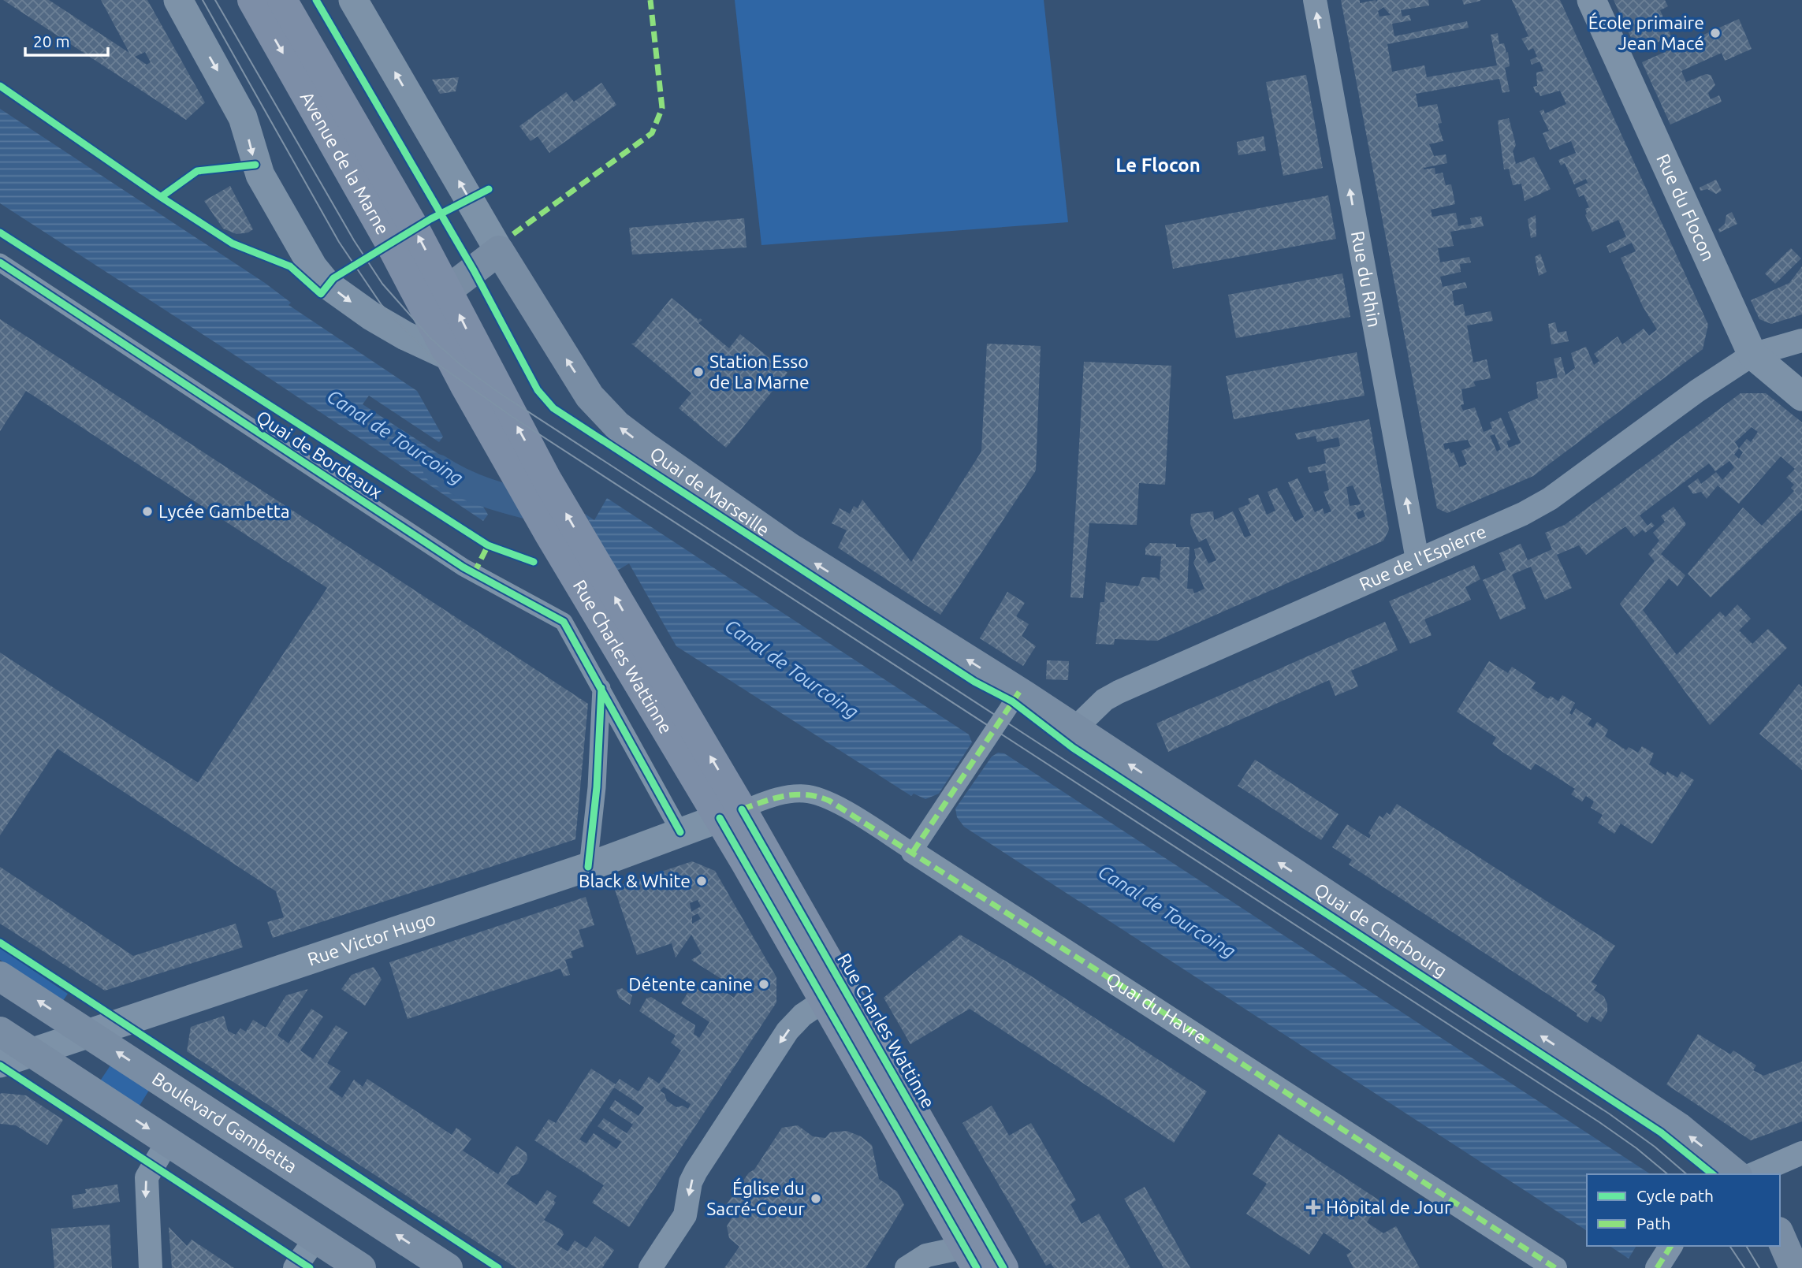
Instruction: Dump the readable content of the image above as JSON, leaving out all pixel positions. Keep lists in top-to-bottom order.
{
  "streets": {
    "main road": [
      "Avenue de la Marne",
      "Quai de Marseille",
      "Rue Charles Wattinne",
      "Quai de Cherbourg",
      "Boulevard Gambetta"
    ],
    "street": [
      "Rue du Flocon",
      "Rue du Rhin",
      "Quai de Bordeaux",
      "Rue de l'Espierre",
      "Rue Victor Hugo",
      "Quai du Havre"
    ]
  },
  "crossings": [
    ["Avenue de la Marne", "Rue Charles Wattinne"],
    ["Rue du Flocon", "Rue de l'Espierre"],
    ["Rue du Rhin", "Rue de l'Espierre"],
    ["Quai de Bordeaux", "Rue Victor Hugo"],
    ["Quai de Marseille", "Quai de Cherbourg"],
    ["Rue de l'Espierre", "Quai de Cherbourg"],
    ["Rue Charles Wattinne", "Rue Victor Hugo"],
    ["Rue Charles Wattinne", "Quai du Havre"],
    ["Rue Victor Hugo", "Quai du Havre"],
    ["Rue Victor Hugo", "Boulevard Gambetta"]
  ],
  "one_way": ["Rue du Rhin", "Quai de Marseille", "Quai de Cherbourg"],
  "districts": ["Le Flocon"],
  "water": ["Canal de Tourcoing"],
  "places": {
    "other": [
      "École primaire Jean Macé",
      "Station Esso de La Marne",
      "Lycée Gambetta",
      "Black & White",
      "Détente canine",
      "Église du Sacré-Coeur"
    ],
    "health": ["Hôpital de Jour"]
  },
  "legend": ["Cycle path", "Path"],
  "scale_bar": "20 m"
}
